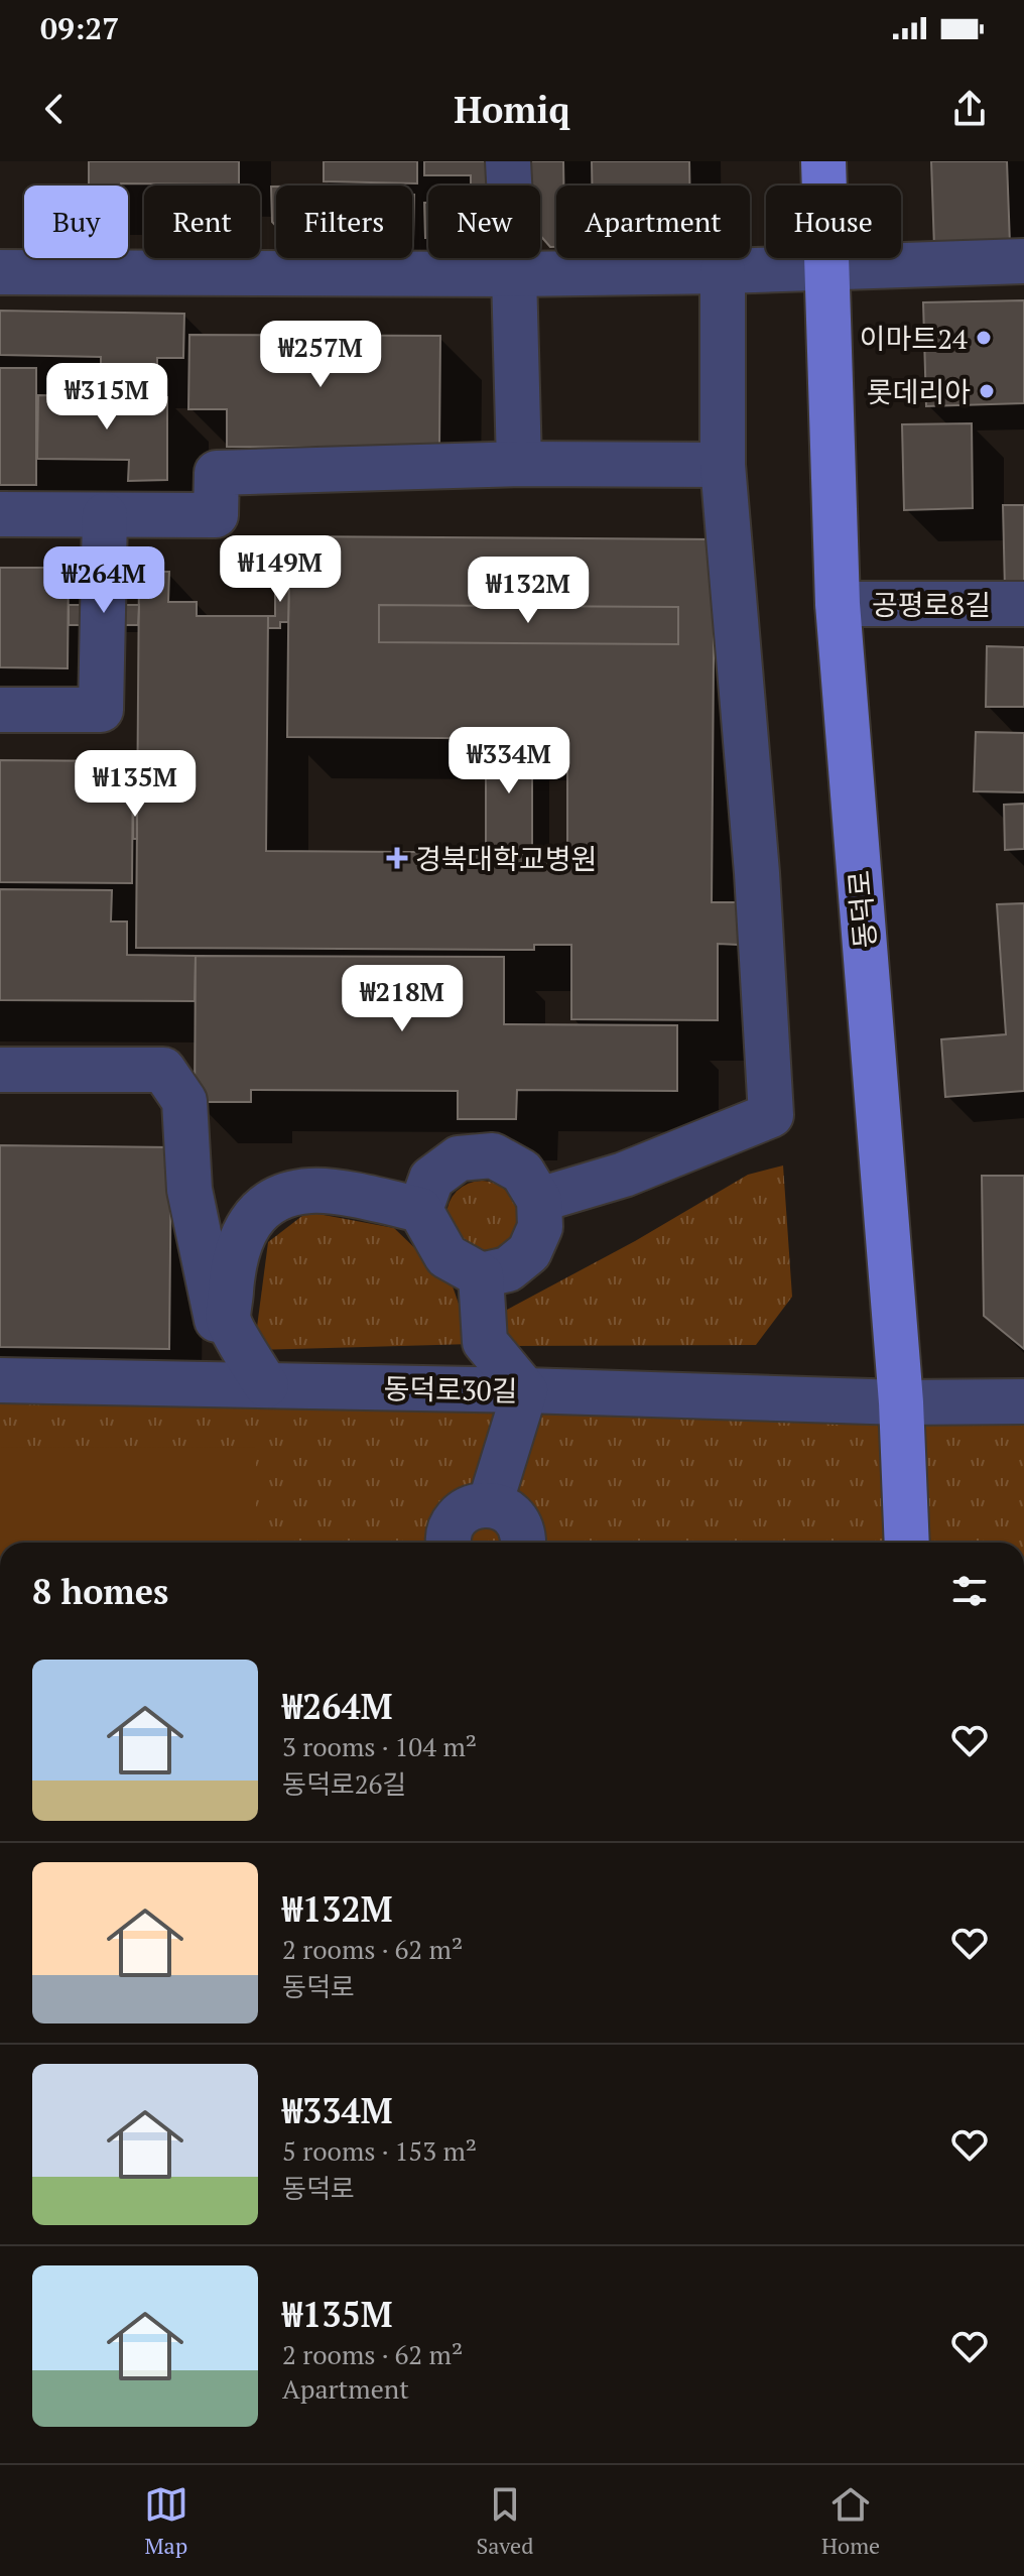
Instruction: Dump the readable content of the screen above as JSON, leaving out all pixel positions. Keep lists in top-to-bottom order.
{
  "streets": {
    "main road": ["동덕로"],
    "street": ["공평로8길", "동덕로30길"]
  },
  "crossings": [
    ["공평로8길", "동덕로"],
    ["동덕로", "동덕로30길"]
  ],
  "places": {
    "other": ["이마트24", "롯데리아"],
    "health": ["경북대학교병원"]
  },
  "page": {
    "status": "09:27",
    "header": "Homiq",
    "chip": [
      "Buy",
      "Rent",
      "Filters",
      "New",
      "Apartment",
      "House"
    ],
    "price": [
      "₩257M",
      "₩315M",
      "₩149M",
      "₩264M",
      "₩132M",
      "₩334M",
      "₩135M",
      "₩218M"
    ],
    "heading": "8 homes",
    "list": [
      {
        "name": "₩264M",
        "note": "3 rooms · 104 m² · 동덕로26길"
      },
      {
        "name": "₩132M",
        "note": "2 rooms · 62 m² · 동덕로"
      },
      {
        "name": "₩334M",
        "note": "5 rooms · 153 m² · 동덕로"
      },
      {
        "name": "₩135M",
        "note": "2 rooms · 62 m² · Apartment"
      }
    ],
    "tabs": ["Map", "Saved", "Home"]
  }
}
